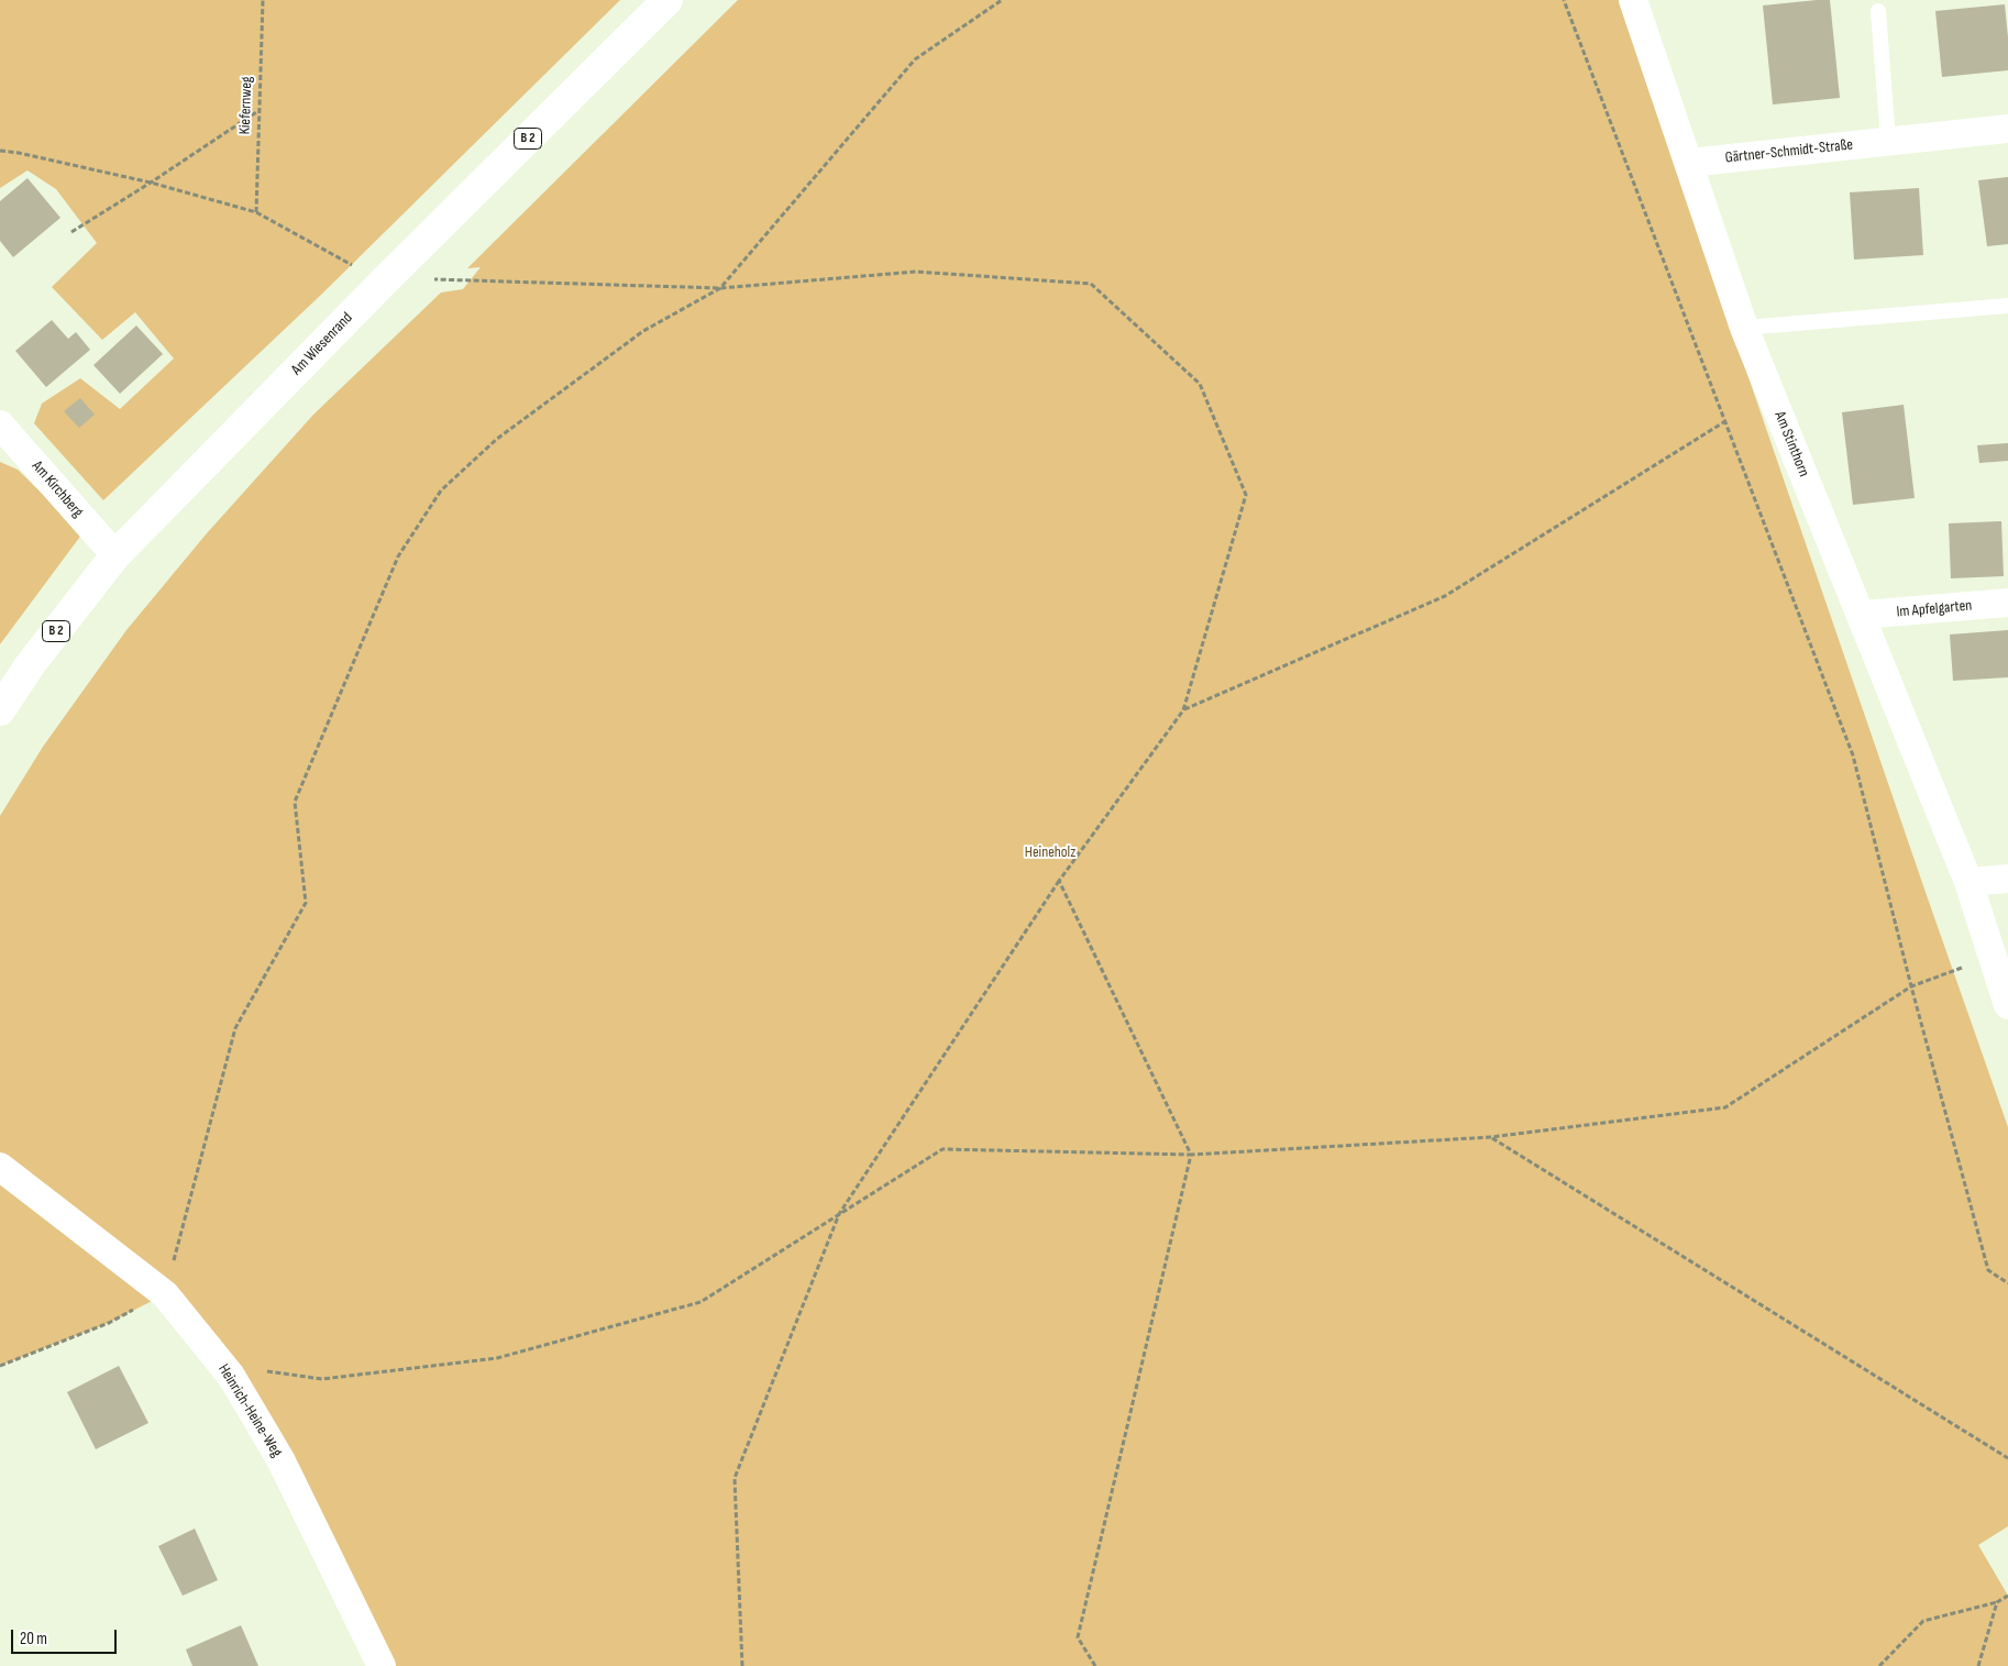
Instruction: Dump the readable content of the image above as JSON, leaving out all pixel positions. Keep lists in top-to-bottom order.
{
  "streets": {
    "main road": ["B 2", "Am Wiesenrand"],
    "street": [
      "Gärtner-Schmidt-Straße",
      "Am Stinthorn",
      "Am Kirchberg",
      "Im Apfelgarten",
      "Heinrich-Heine-Weg"
    ],
    "path": ["Kiefernweg"]
  },
  "crossings": [
    ["Gärtner-Schmidt-Straße", "Am Stinthorn"],
    ["Am Wiesenrand", "Am Kirchberg"],
    ["Am Stinthorn", "Im Apfelgarten"]
  ],
  "parks": ["Heineholz"],
  "scale_bar": "20 m"
}
